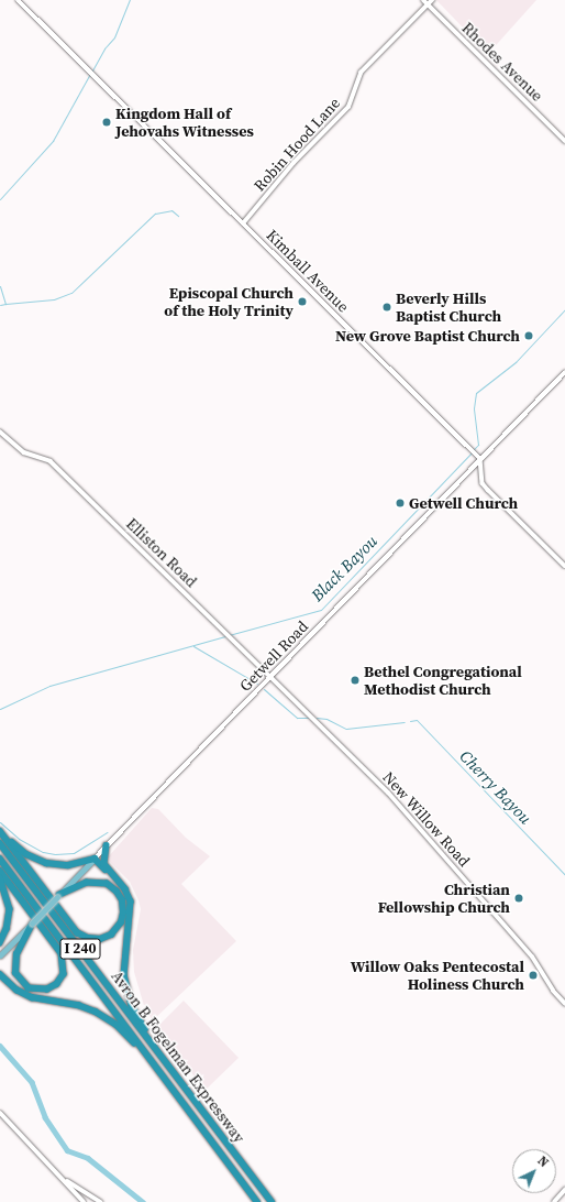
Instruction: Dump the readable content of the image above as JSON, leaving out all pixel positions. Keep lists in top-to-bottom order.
{
  "streets": {
    "highway": ["I 240", "Avron B Fogelman Expressway"],
    "main road": [
      "Rhodes Avenue",
      "Kimball Avenue",
      "Getwell Road",
      "New Willow Road"
    ],
    "street": ["Robin Hood Lane", "Elliston Road"]
  },
  "crossings": [
    ["Rhodes Avenue", "Robin Hood Lane"],
    ["Robin Hood Lane", "Kimball Avenue"],
    ["Kimball Avenue", "Getwell Road"],
    ["Elliston Road", "Getwell Road"],
    ["Elliston Road", "New Willow Road"],
    ["Getwell Road", "New Willow Road"]
  ],
  "water": ["Black Bayou", "Cherry Bayou"],
  "places": [
    "Kingdom Hall of Jehovahs Witnesses",
    "Episcopal Church of the Holy Trinity",
    "Beverly Hills Baptist Church",
    "New Grove Baptist Church",
    "Getwell Church",
    "Bethel Congregational Methodist Church",
    "Christian Fellowship Church",
    "Willow Oaks Pentecostal Holiness Church"
  ],
  "north": "top right"
}
